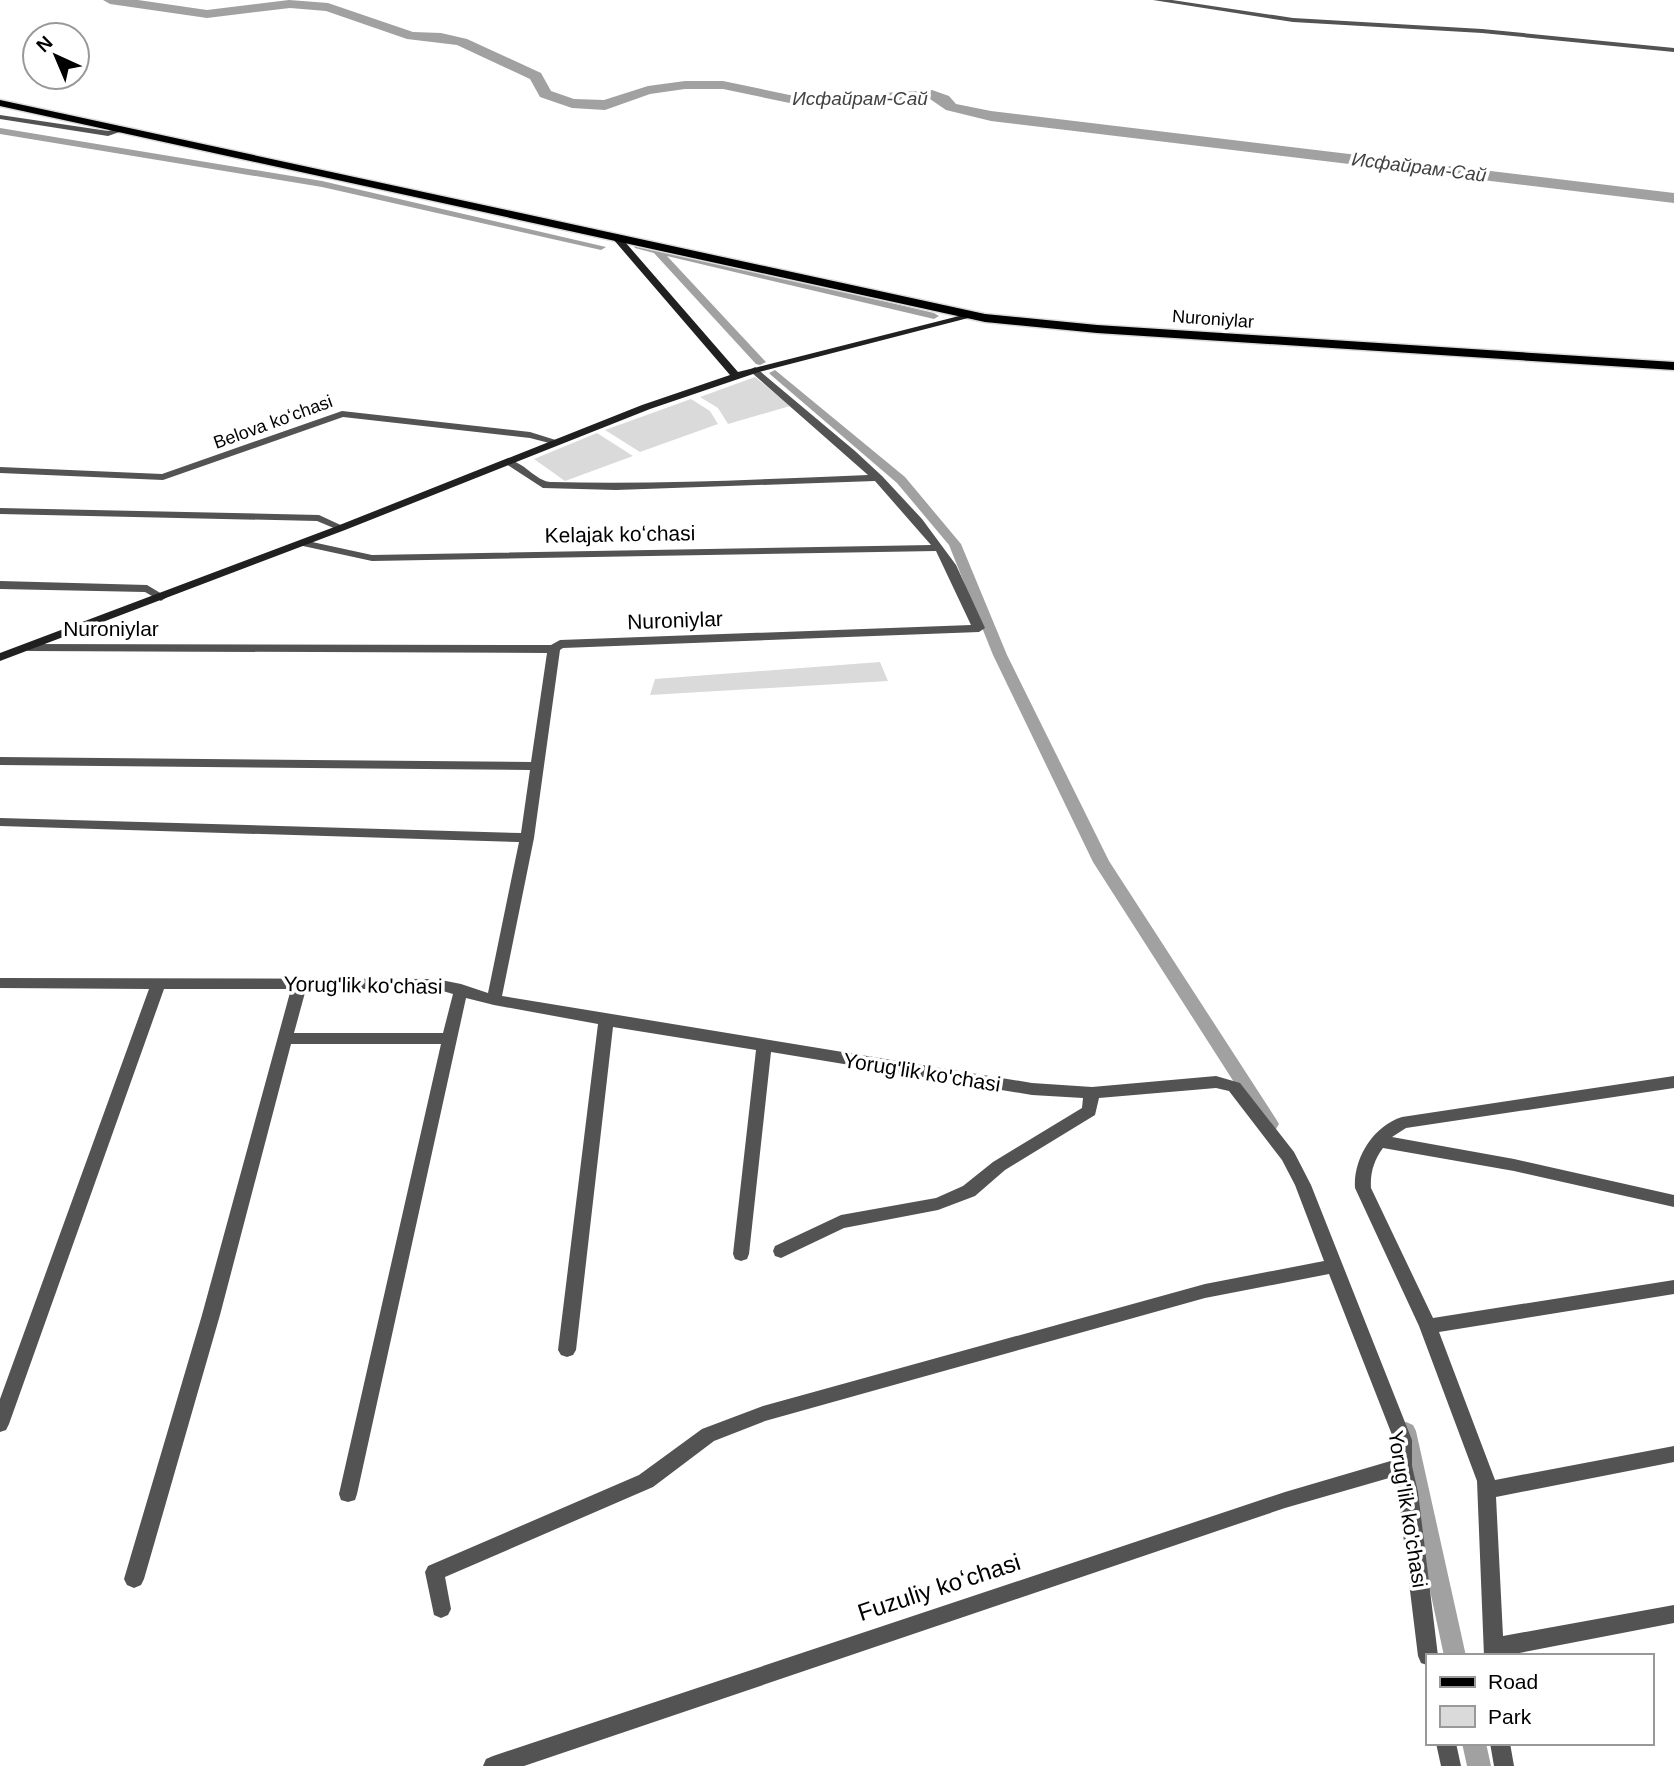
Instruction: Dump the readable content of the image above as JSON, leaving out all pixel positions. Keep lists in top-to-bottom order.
{
  "streets": {
    "main road": ["Nuroniylar"],
    "street": [
      "Belova koʻchasi",
      "Kelajak koʻchasi",
      "Yorug'lik ko'chasi",
      "Fuzuliy koʻchasi"
    ]
  },
  "crossings": [
    ["Nuroniylar", "Belova koʻchasi"],
    ["Nuroniylar", "Kelajak koʻchasi"],
    ["Yorug'lik ko'chasi", "Fuzuliy koʻchasi"]
  ],
  "water": ["Исфайрам-Сай"],
  "legend": ["Road", "Park"],
  "north": "top left"
}
